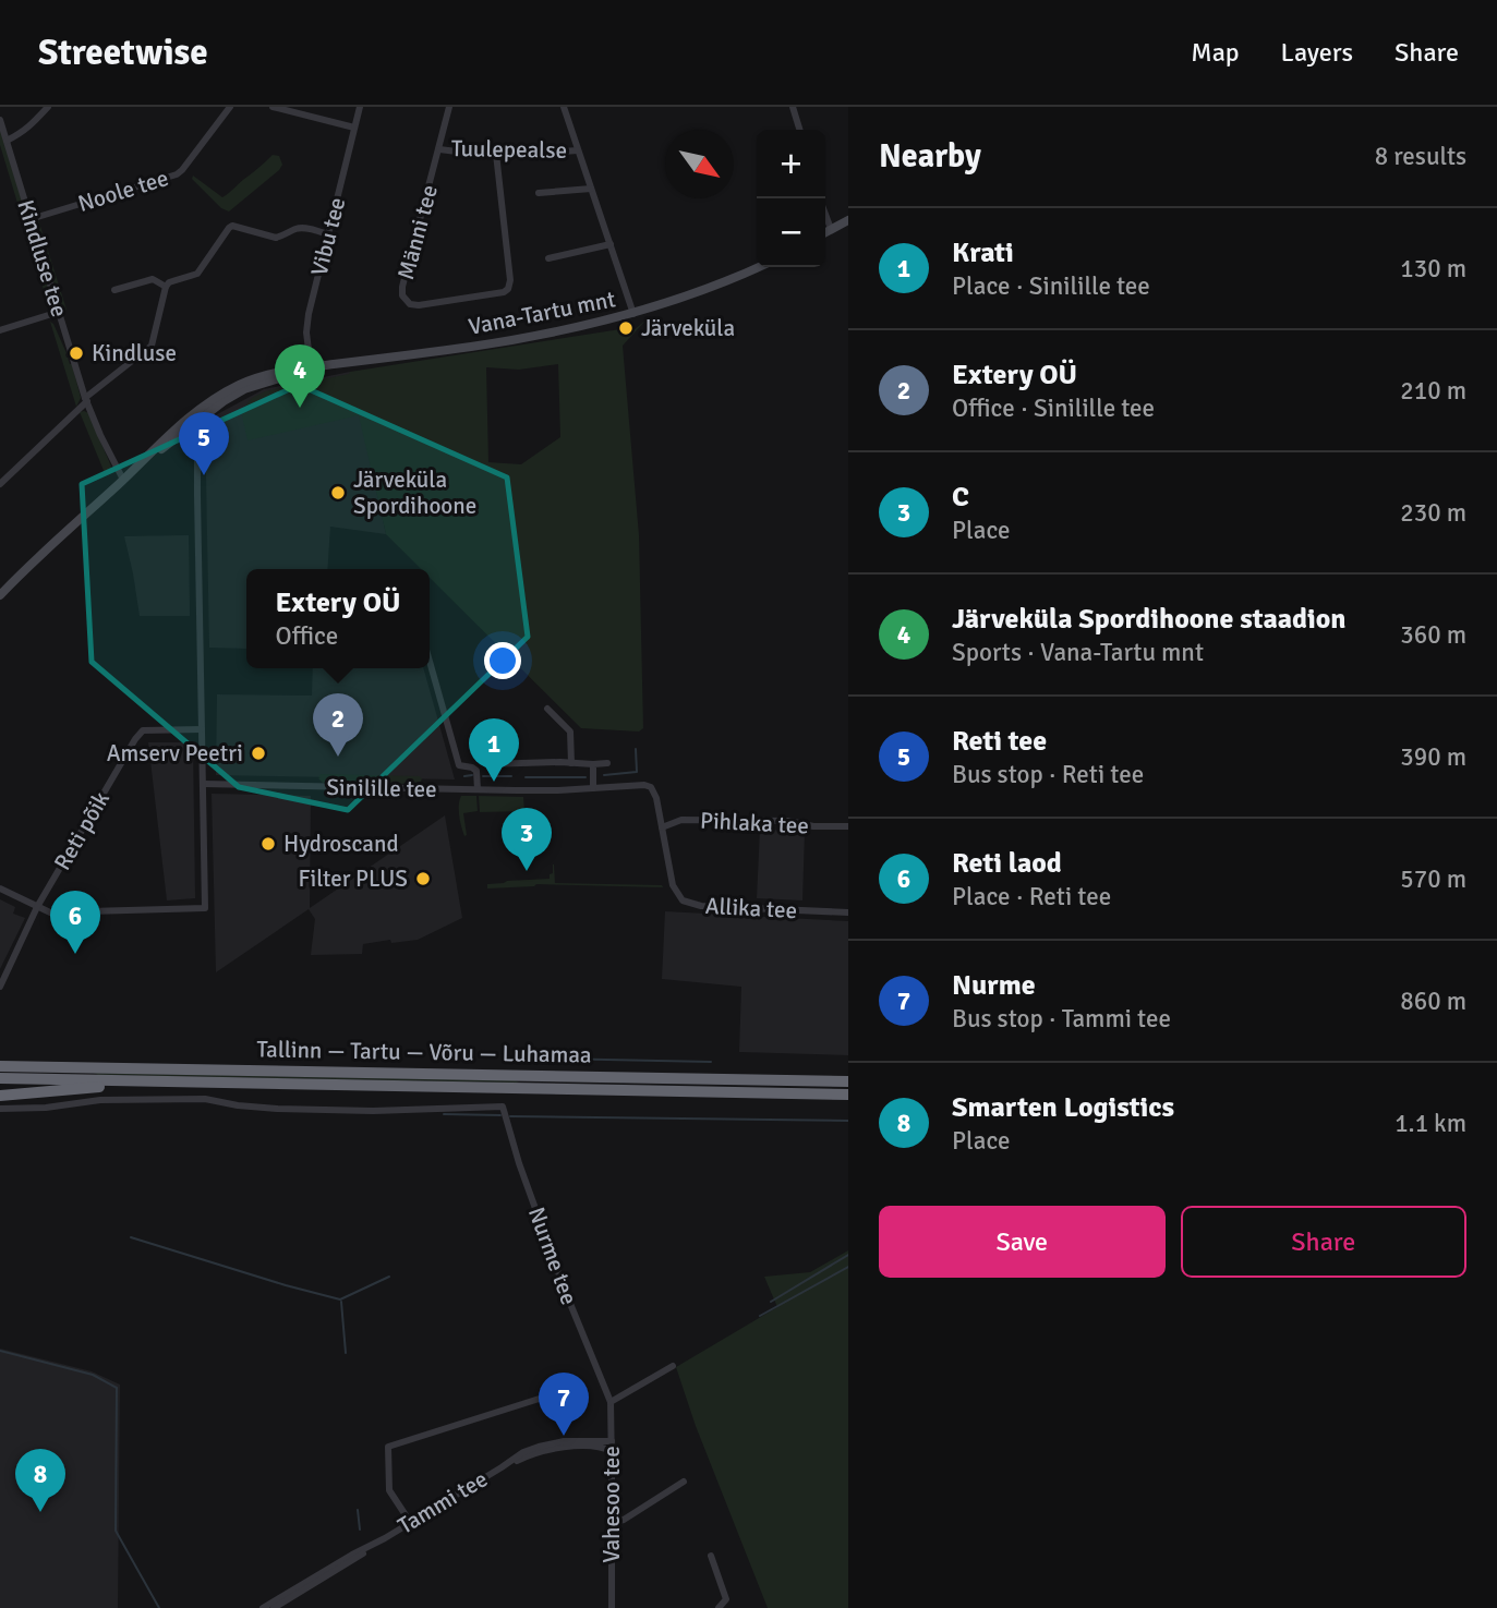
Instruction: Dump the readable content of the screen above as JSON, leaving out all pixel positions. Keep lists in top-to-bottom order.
{
  "streets": {
    "highway": ["Tallinn — Tartu — Võru — Luhamaa"],
    "street": [
      "Tuulepealse",
      "Noole tee",
      "Männi tee",
      "Vibu tee",
      "Kindluse tee",
      "Vana-Tartu mnt",
      "Sinilille tee",
      "Pihlaka tee",
      "Reti põik",
      "Allika tee",
      "Nurme tee",
      "Tammi tee",
      "Vahesoo tee"
    ]
  },
  "crossings": [
    ["Tuulepealse", "Männi tee"],
    ["Noole tee", "Kindluse tee"],
    ["Vibu tee", "Vana-Tartu mnt"],
    ["Kindluse tee", "Vana-Tartu mnt"],
    ["Sinilille tee", "Allika tee"],
    ["Pihlaka tee", "Allika tee"],
    ["Nurme tee", "Vahesoo tee"],
    ["Tammi tee", "Vahesoo tee"]
  ],
  "places": [
    "Järveküla",
    "Kindluse",
    "Järveküla Spordihoone",
    "Amserv Peetri",
    "Hydroscand",
    "Filter PLUS"
  ],
  "north": "bottom right",
  "page": {
    "header": "Streetwise",
    "nav": ["Map", "Layers", "Share"],
    "heading": ["Nearby", "8 results"],
    "map_buttons": ["+", "−"],
    "list": [
      {
        "mark": "1",
        "name": "Krati",
        "note": "Place · Sinilille tee",
        "value": "130 m"
      },
      {
        "mark": "2",
        "name": "Extery OÜ",
        "note": "Office · Sinilille tee",
        "value": "210 m"
      },
      {
        "mark": "3",
        "name": "C",
        "note": "Place",
        "value": "230 m"
      },
      {
        "mark": "4",
        "name": "Järveküla Spordihoone staadion",
        "note": "Sports · Vana-Tartu mnt",
        "value": "360 m"
      },
      {
        "mark": "5",
        "name": "Reti tee",
        "note": "Bus stop · Reti tee",
        "value": "390 m"
      },
      {
        "mark": "6",
        "name": "Reti laod",
        "note": "Place · Reti tee",
        "value": "570 m"
      },
      {
        "mark": "7",
        "name": "Nurme",
        "note": "Bus stop · Tammi tee",
        "value": "860 m"
      },
      {
        "mark": "8",
        "name": "Smarten Logistics",
        "note": "Place",
        "value": "1.1 km"
      }
    ],
    "pins": [
      "4",
      "5",
      "2",
      "1",
      "3",
      "6",
      "7",
      "8"
    ],
    "popup": ["Extery OÜ", "Office"],
    "buttons": ["Save", "Share"]
  }
}
